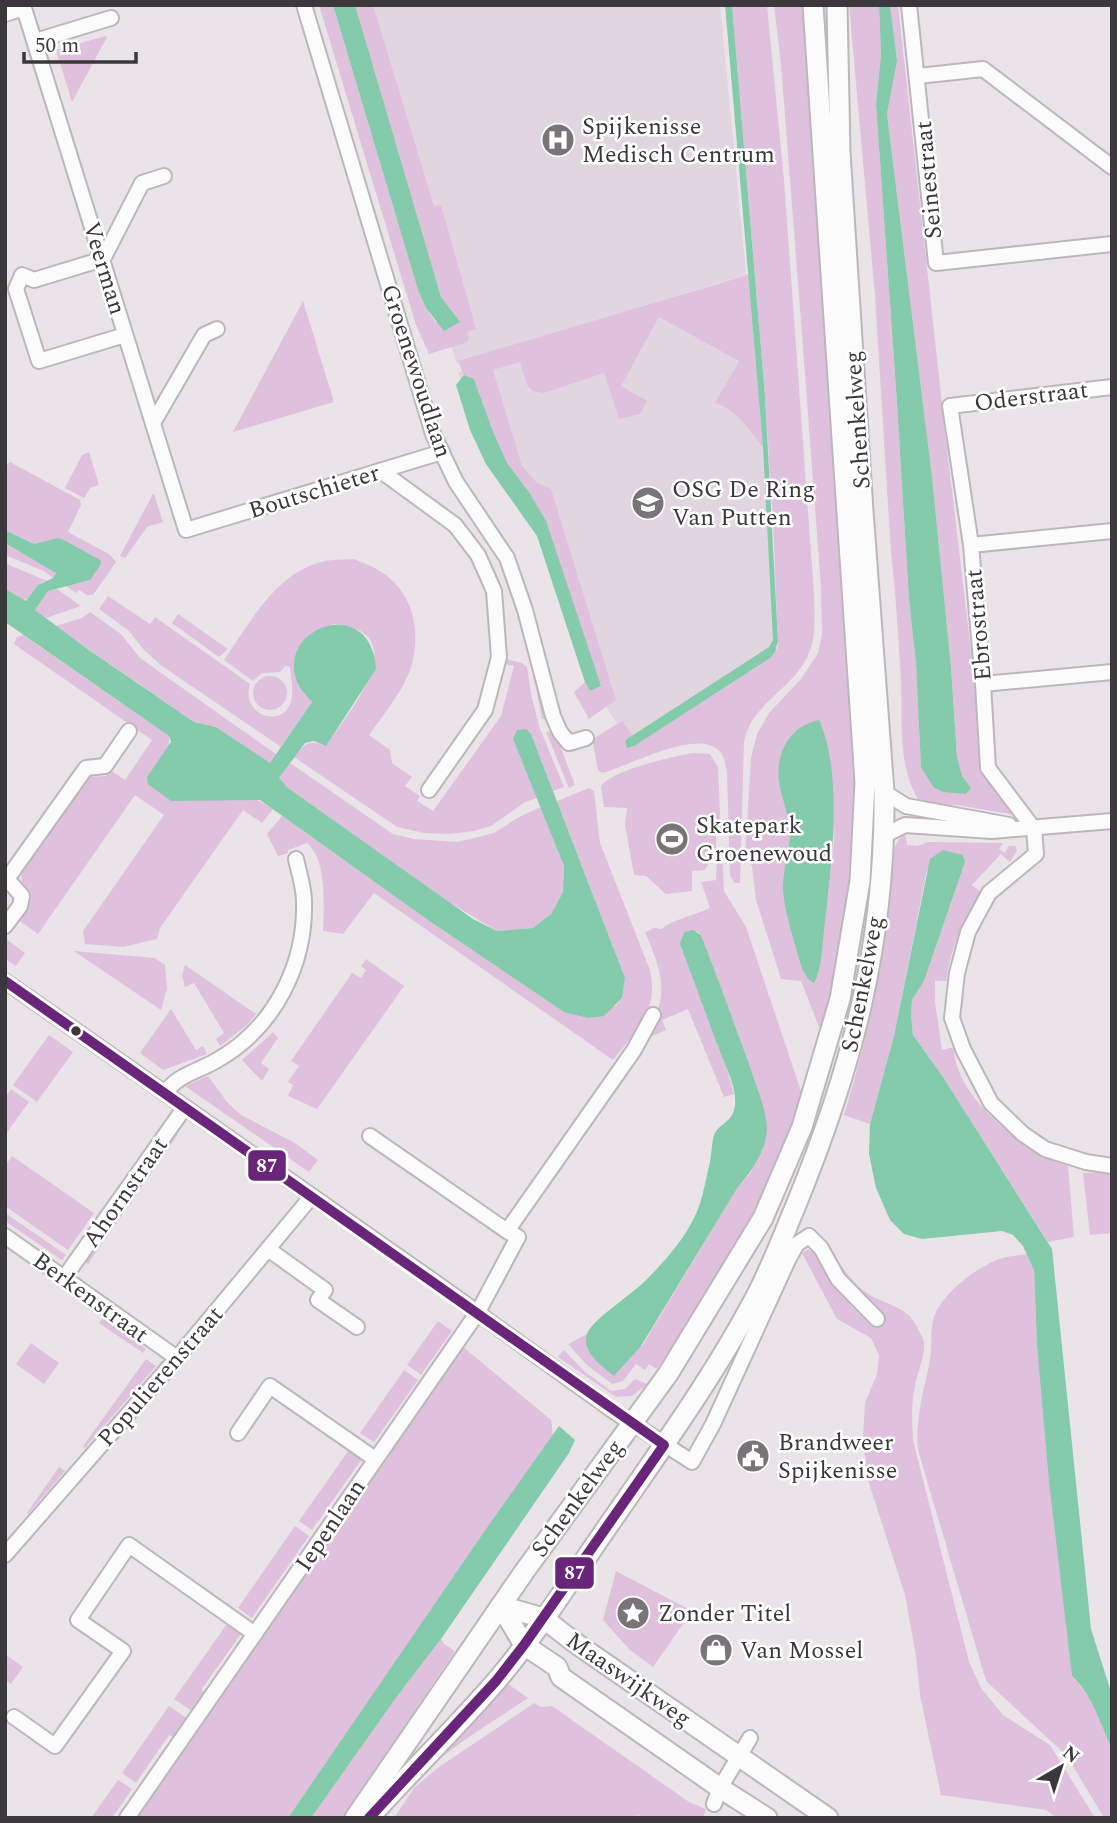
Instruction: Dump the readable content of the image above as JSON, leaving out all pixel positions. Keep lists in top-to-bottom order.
{
  "streets": {
    "main road": ["Schenkelweg", "Maaswijkweg"],
    "street": [
      "Seinestraat",
      "Veerman",
      "Groenewoudlaan",
      "Oderstraat",
      "Boutschieter",
      "Ebrostraat",
      "Ahornstraat",
      "Berkenstraat",
      "Populierenstraat",
      "Iepenlaan"
    ]
  },
  "crossings": [
    ["Veerman", "Boutschieter"],
    ["Groenewoudlaan", "Boutschieter"],
    ["Oderstraat", "Ebrostraat"],
    ["Schenkelweg", "Maaswijkweg"],
    ["Ahornstraat", "Berkenstraat"],
    ["Berkenstraat", "Populierenstraat"]
  ],
  "places": {
    "hospital": ["Spijkenisse Medisch Centrum"],
    "school or university": ["OSG De Ring Van Putten"],
    "sports": ["Skatepark Groenewoud"],
    "public building": ["Brandweer Spijkenisse"],
    "place": ["Zonder Titel"],
    "shop": ["Van Mossel"]
  },
  "lines": ["transit line 87"],
  "scale_bar": "50 m",
  "north": "top right"
}
